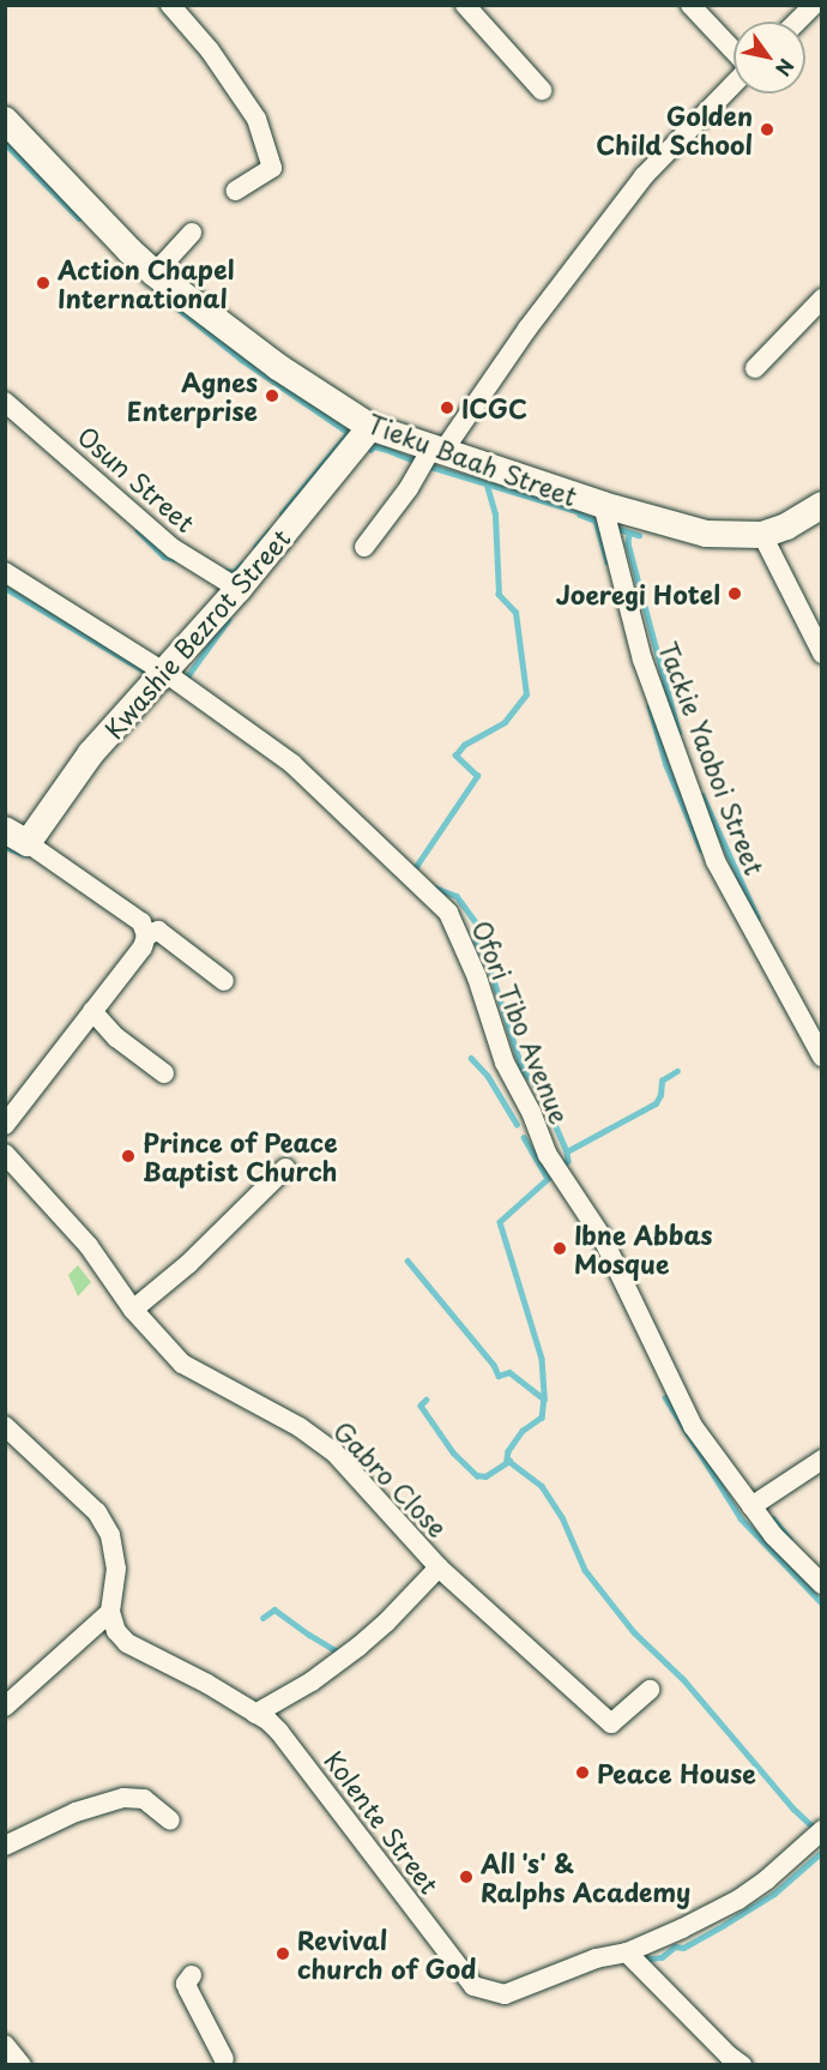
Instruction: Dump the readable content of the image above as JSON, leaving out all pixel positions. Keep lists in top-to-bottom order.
{
  "streets": {
    "street": [
      "Tieku Baah Street",
      "Osun Street",
      "Kwashie Bezrot Street",
      "Tackie Yaoboi Street",
      "Ofori Tibo Avenue",
      "Gabro Close",
      "Kolente Street"
    ]
  },
  "crossings": [
    ["Tieku Baah Street", "Kwashie Bezrot Street"],
    ["Tieku Baah Street", "Tackie Yaoboi Street"],
    ["Osun Street", "Kwashie Bezrot Street"],
    ["Kwashie Bezrot Street", "Ofori Tibo Avenue"]
  ],
  "places": [
    "Golden Child School",
    "Action Chapel International",
    "Agnes Enterprise",
    "ICGC",
    "Joeregi Hotel",
    "Prince of Peace Baptist Church",
    "Ibne Abbas Mosque",
    "Peace House",
    "All 's' & Ralphs Academy",
    "Revival church of God"
  ],
  "north": "bottom right"
}
